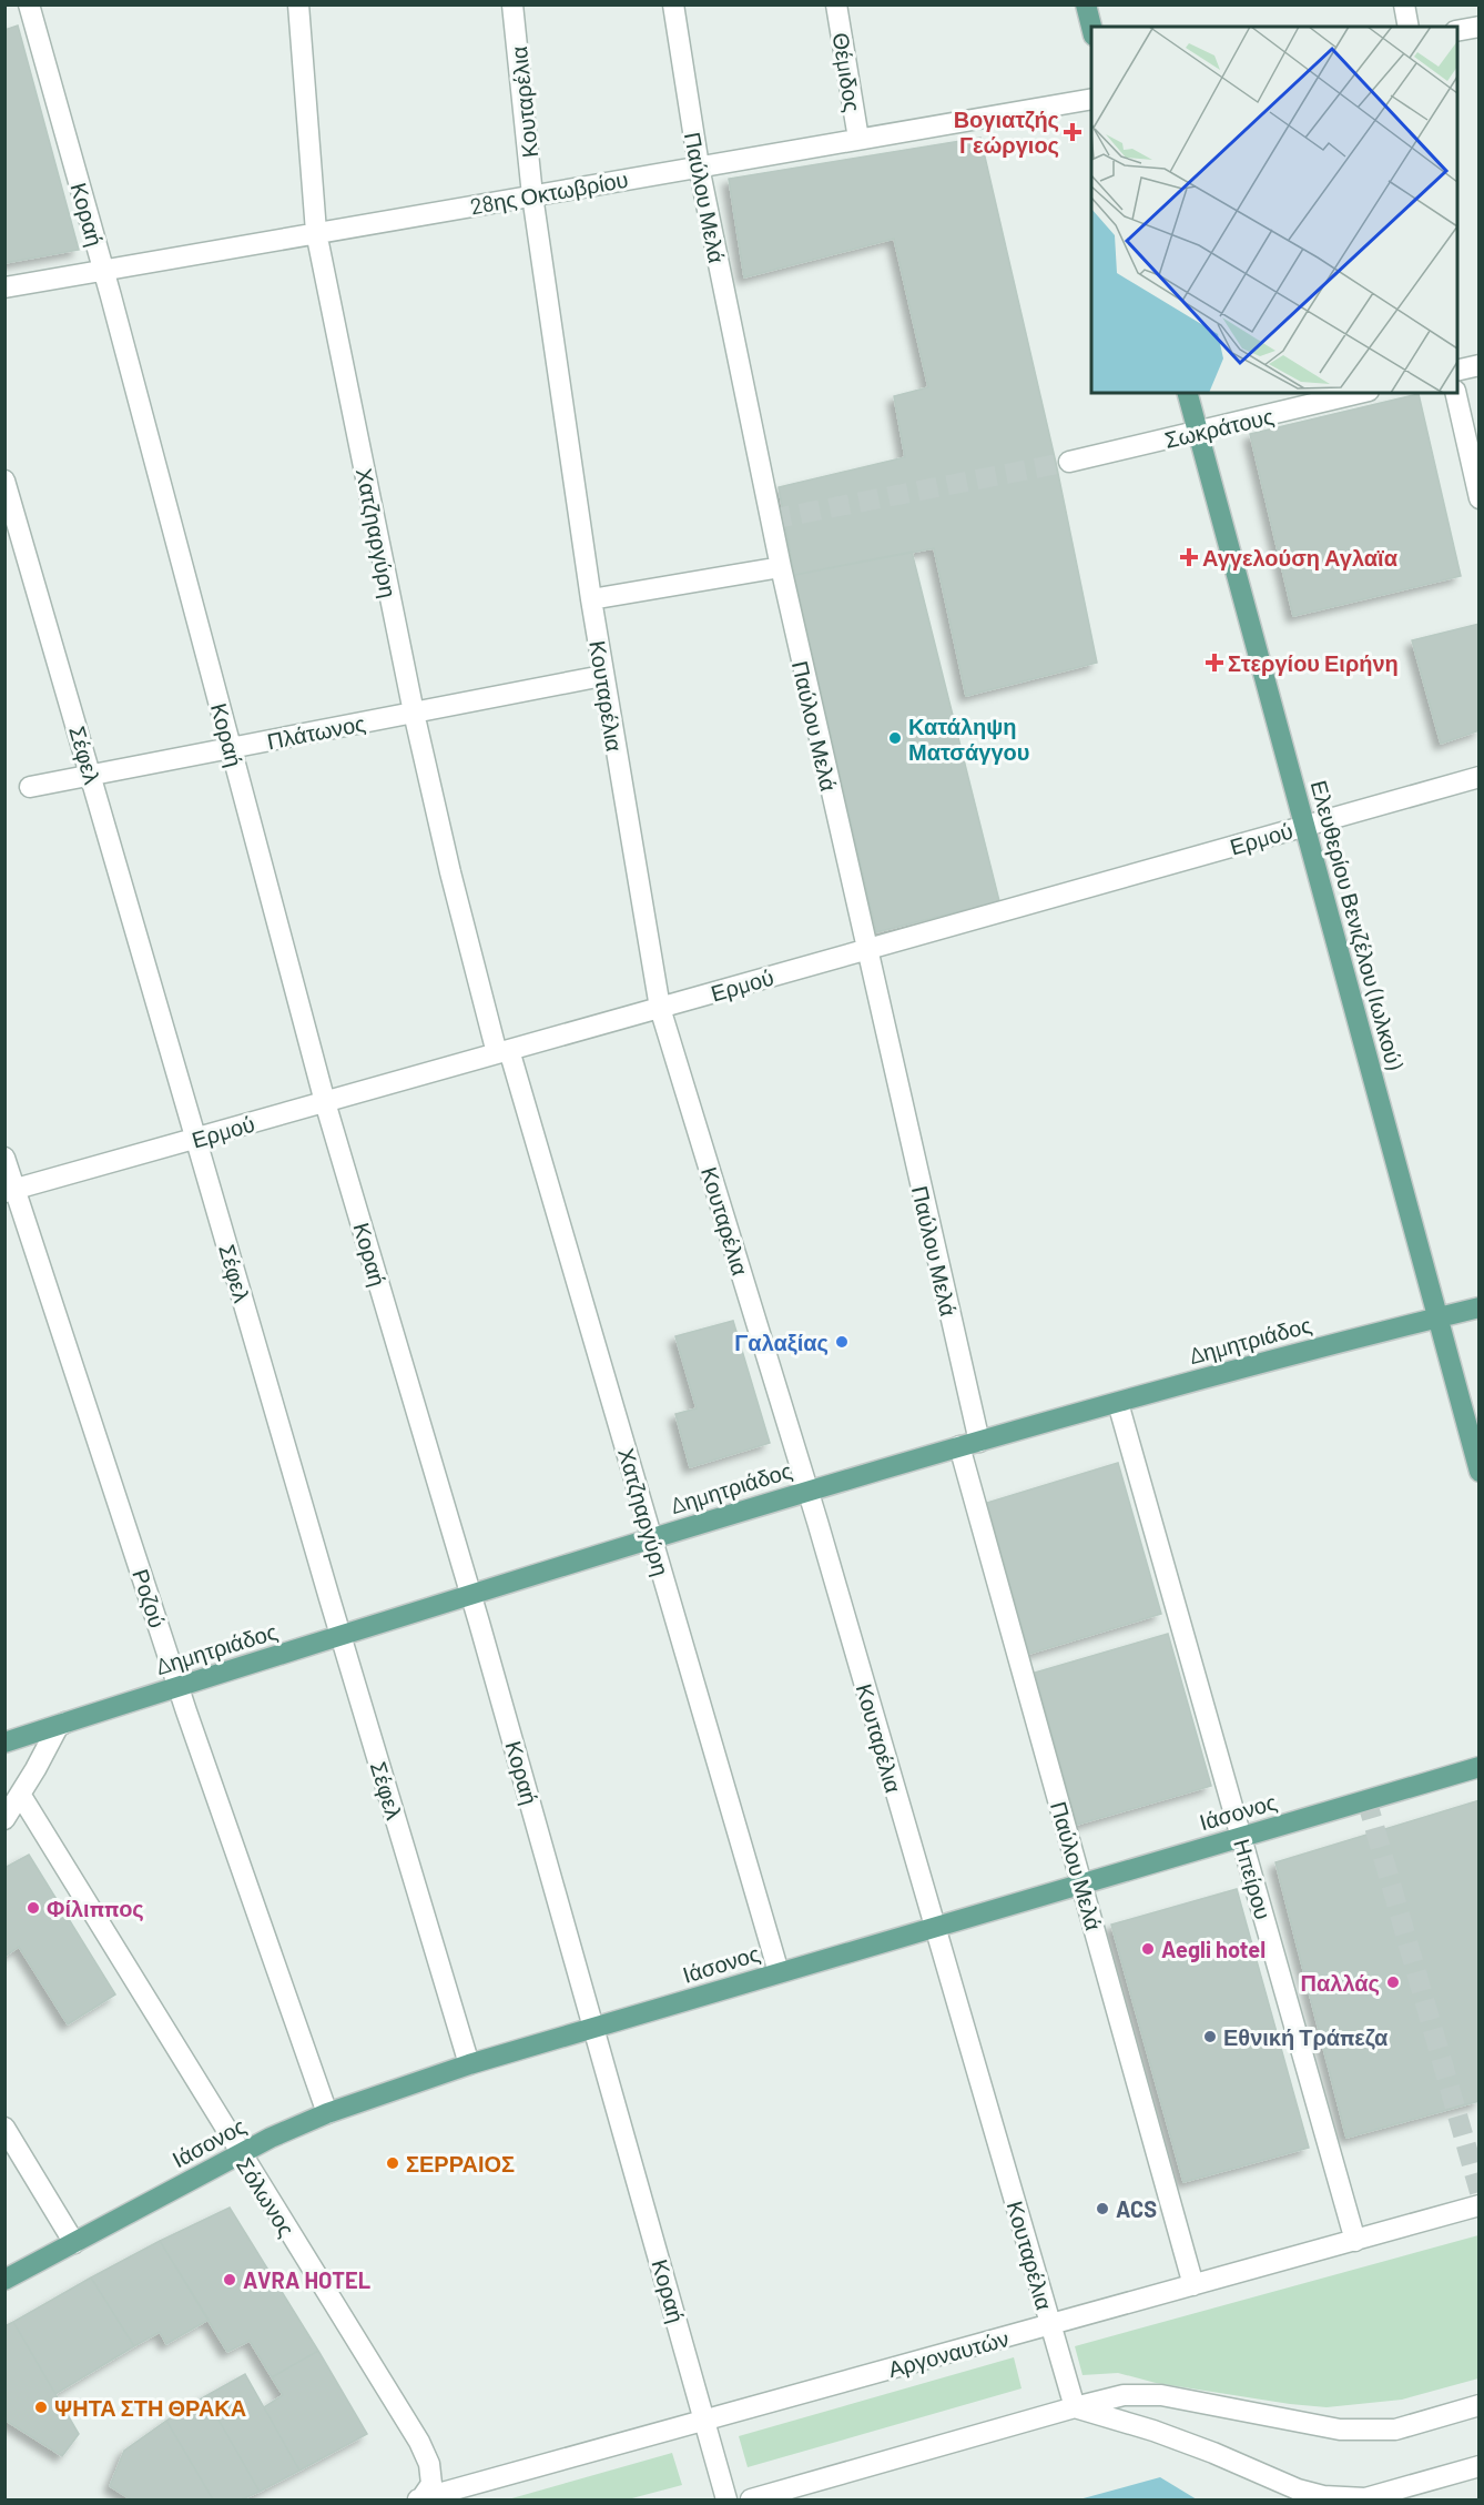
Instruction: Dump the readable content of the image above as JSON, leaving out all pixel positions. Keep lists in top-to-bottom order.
{
  "streets": {
    "main road": ["Ελευθερίου Βενιζέλου (Ιωλκού)", "Δημητριάδος", "Ιάσονος"],
    "street": [
      "Θέμιδος",
      "Κουταρέλια",
      "28ης Οκτωβρίου",
      "Παύλου Μελά",
      "Κοραή",
      "Σωκράτους",
      "Χατζηαργύρη",
      "Πλάτωνος",
      "Σέφελ",
      "Ερμού",
      "Ροζού",
      "Ηπείρου",
      "Σόλωνος",
      "Αργοναυτών"
    ]
  },
  "crossings": [
    ["Θέμιδος", "28ης Οκτωβρίου"],
    ["Κουταρέλια", "28ης Οκτωβρίου"],
    ["Κουταρέλια", "Πλάτωνος"],
    ["Κουταρέλια", "Ερμού"],
    ["Κουταρέλια", "Δημητριάδος"],
    ["Κουταρέλια", "Ιάσονος"],
    ["Κουταρέλια", "Αργοναυτών"],
    ["28ης Οκτωβρίου", "Παύλου Μελά"],
    ["28ης Οκτωβρίου", "Κοραή"],
    ["28ης Οκτωβρίου", "Χατζηαργύρη"],
    ["Παύλου Μελά", "Ερμού"],
    ["Παύλου Μελά", "Δημητριάδος"],
    ["Παύλου Μελά", "Ιάσονος"],
    ["Παύλου Μελά", "Αργοναυτών"],
    ["Κοραή", "Πλάτωνος"],
    ["Κοραή", "Ερμού"],
    ["Κοραή", "Δημητριάδος"],
    ["Κοραή", "Ιάσονος"],
    ["Κοραή", "Αργοναυτών"],
    ["Σωκράτους", "Ελευθερίου Βενιζέλου (Ιωλκού)"],
    ["Χατζηαργύρη", "Πλάτωνος"],
    ["Χατζηαργύρη", "Ερμού"],
    ["Χατζηαργύρη", "Δημητριάδος"],
    ["Χατζηαργύρη", "Ιάσονος"],
    ["Πλάτωνος", "Σέφελ"],
    ["Σέφελ", "Ερμού"],
    ["Σέφελ", "Δημητριάδος"],
    ["Σέφελ", "Ιάσονος"],
    ["Ερμού", "Ελευθερίου Βενιζέλου (Ιωλκού)"],
    ["Ερμού", "Ροζού"],
    ["Ελευθερίου Βενιζέλου (Ιωλκού)", "Δημητριάδος"],
    ["Δημητριάδος", "Ροζού"],
    ["Δημητριάδος", "Ηπείρου"],
    ["Ροζού", "Ιάσονος"],
    ["Ιάσονος", "Ηπείρου"],
    ["Ιάσονος", "Σόλωνος"],
    ["Ηπείρου", "Αργοναυτών"],
    ["Σόλωνος", "Αργοναυτών"]
  ],
  "places": {
    "health": ["Βογιατζής Γεώργιος", "Αγγελούση Αγλαϊα", "Στεργίου Ειρήνη"],
    "other": [
      "Κατάληψη Ματσάγγου",
      "Γαλαξίας",
      "Φίλιππος",
      "Aegli hotel",
      "Παλλάς",
      "Εθνική Τράπεζα",
      "ΣΕΡΡΑΙΟΣ",
      "ACS",
      "AVRA HOTEL",
      "ΨΗΤΑ ΣΤΗ ΘΡΑΚΑ"
    ]
  }
}
